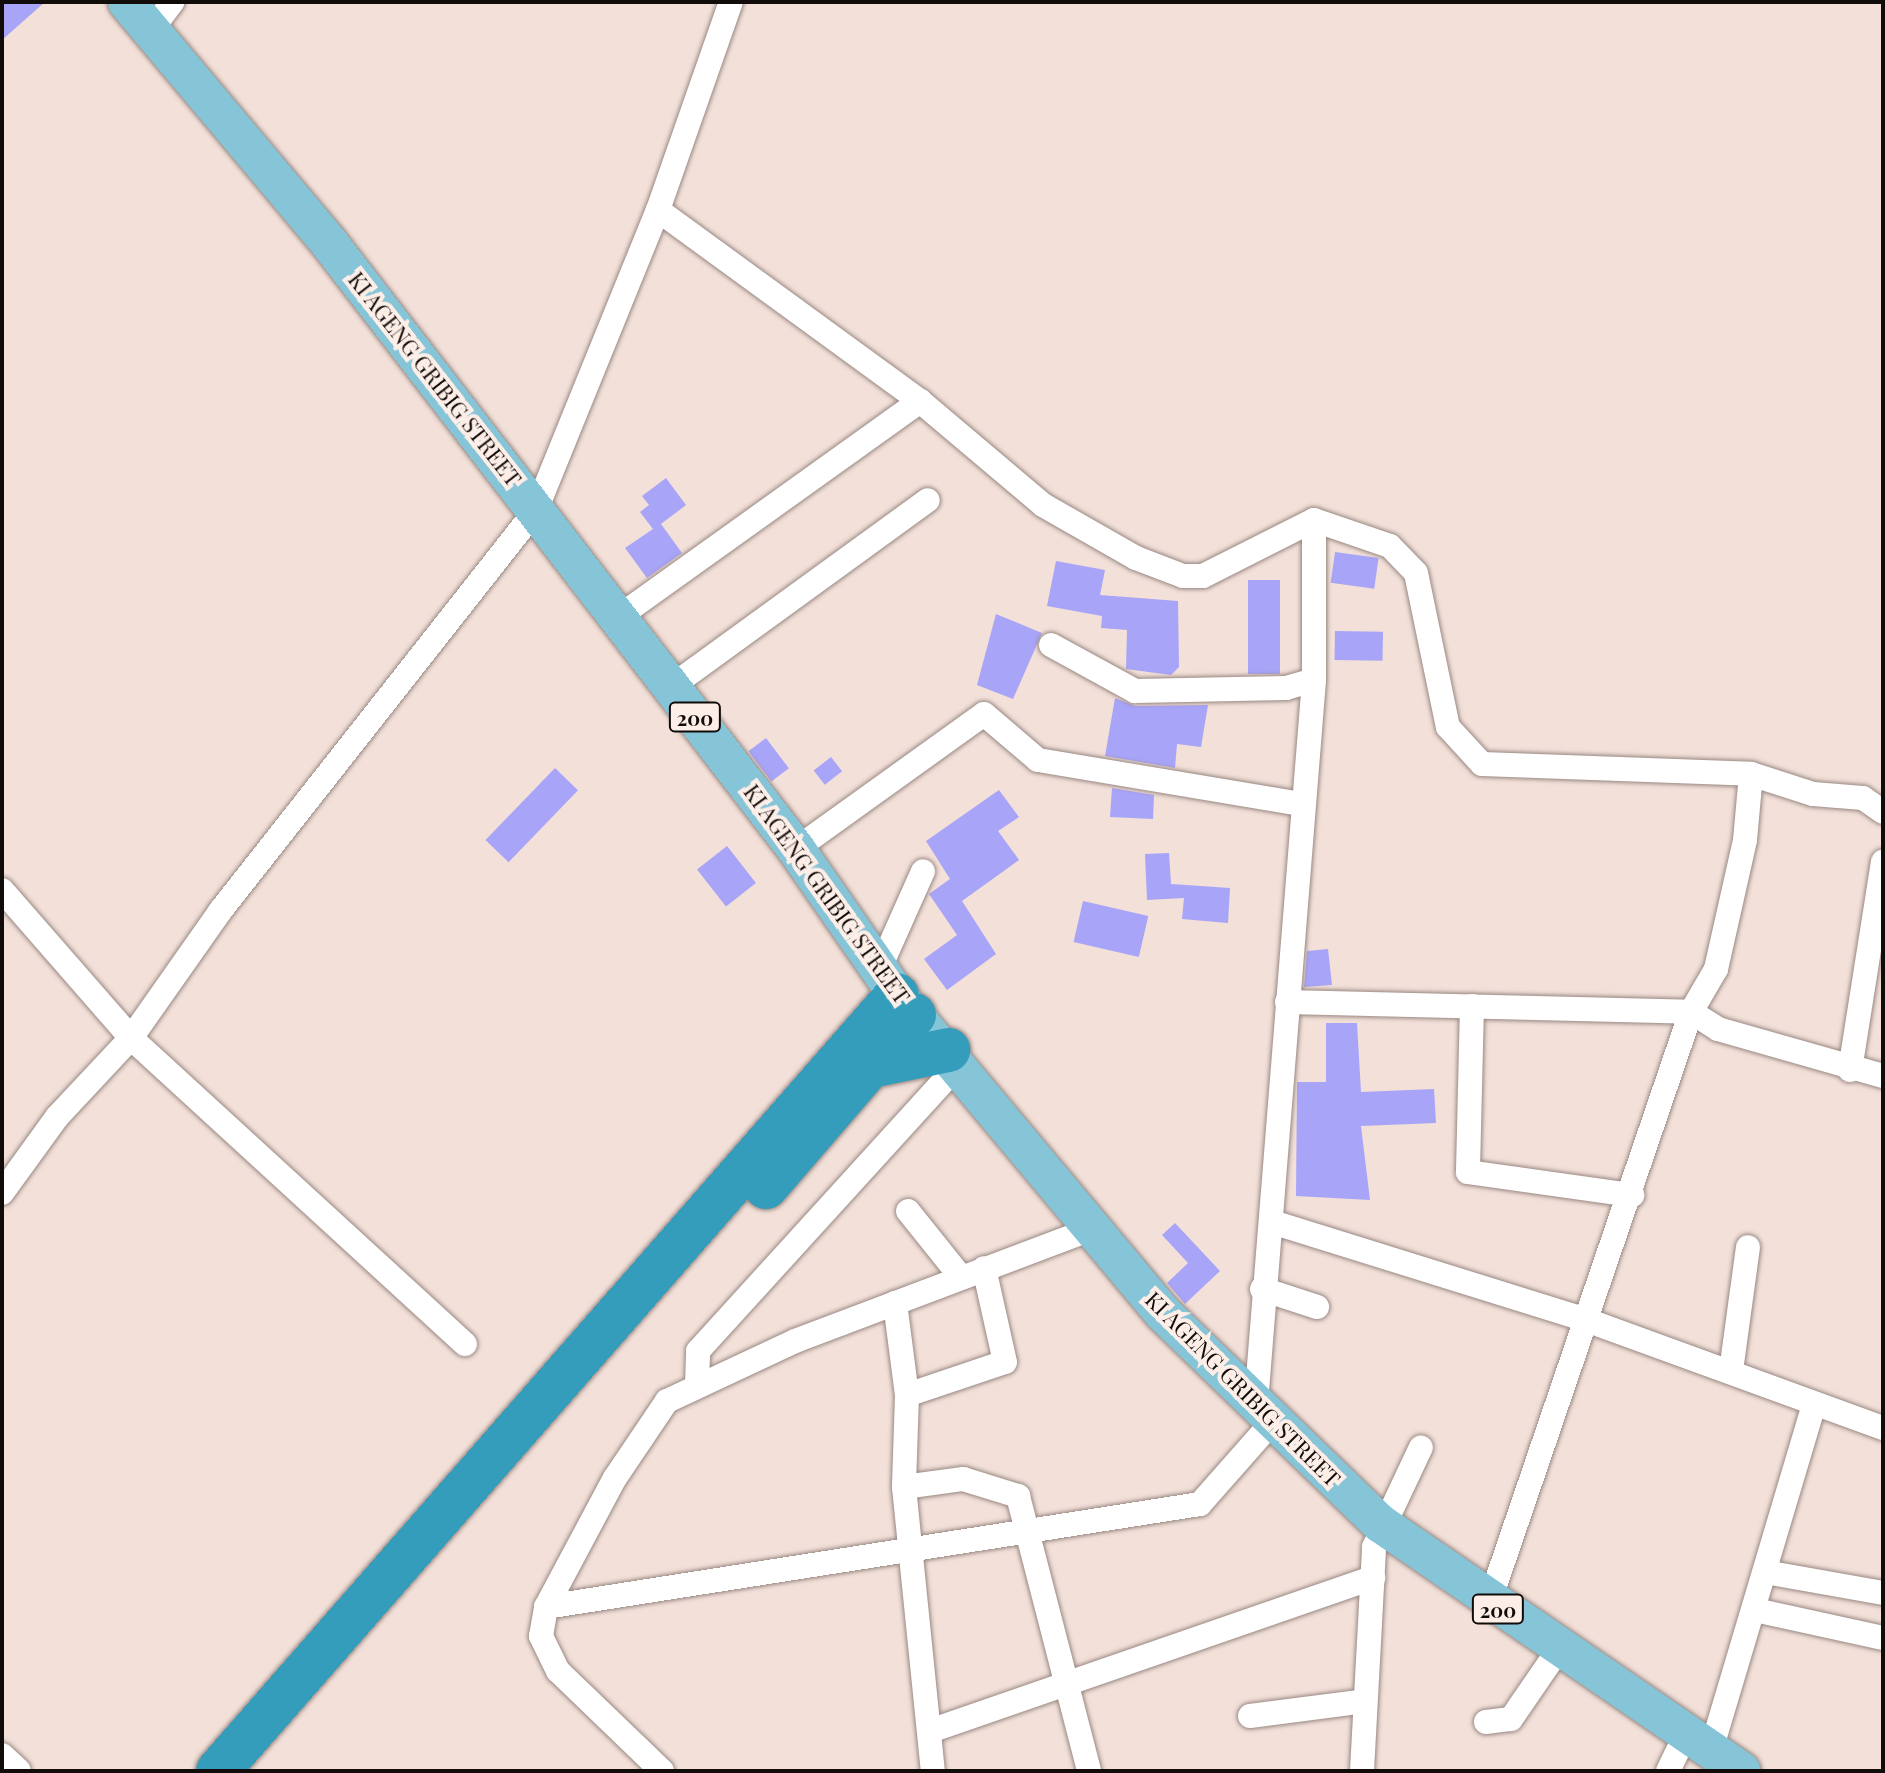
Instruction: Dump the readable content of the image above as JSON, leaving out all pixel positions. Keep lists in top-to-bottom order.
{
  "streets": {
    "main road": ["KI AGENG GRIBIG STREET", "200"]
  }
}
